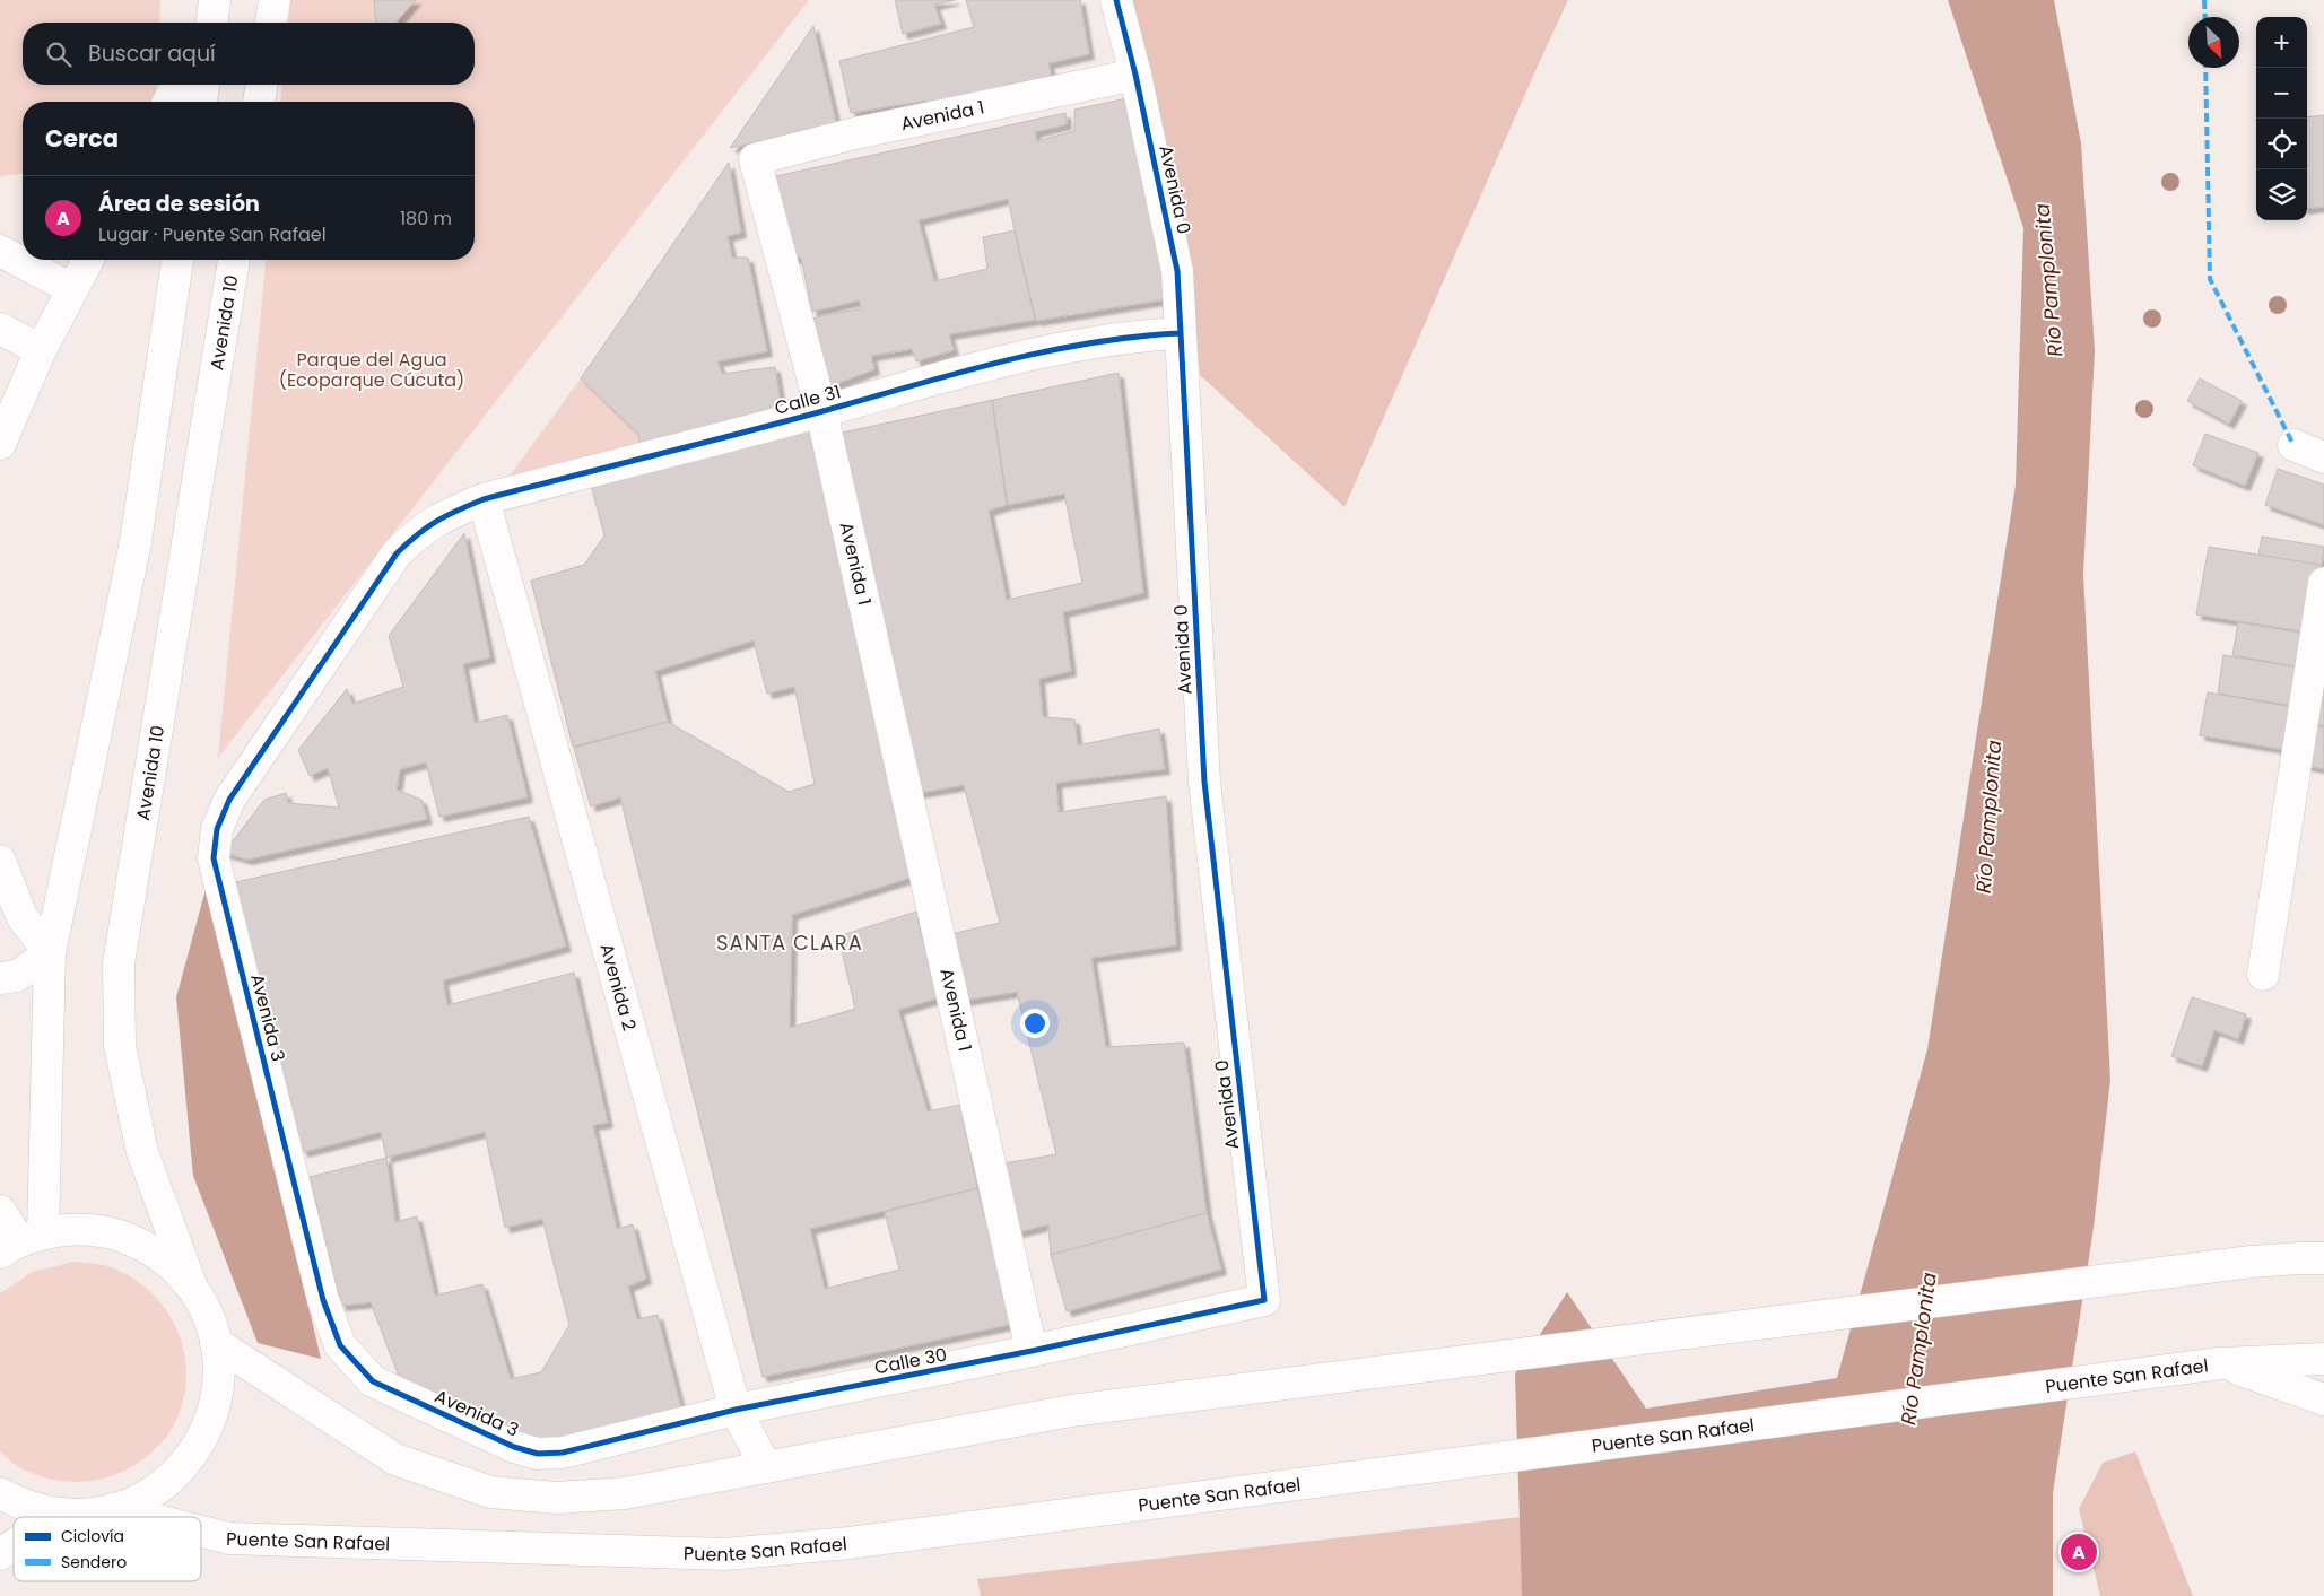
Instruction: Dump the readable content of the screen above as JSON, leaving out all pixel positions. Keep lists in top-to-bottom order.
{
  "streets": {
    "main road": [
      "Avenida 1",
      "Avenida 0",
      "Avenida 10",
      "Calle 31",
      "Avenida 2",
      "Avenida 3",
      "Calle 30",
      "Puente San Rafael"
    ]
  },
  "crossings": [
    ["Avenida 1", "Avenida 0"],
    ["Avenida 1", "Calle 31"],
    ["Avenida 1", "Calle 30"],
    ["Avenida 0", "Calle 31"],
    ["Avenida 0", "Calle 30"],
    ["Calle 31", "Avenida 2"],
    ["Calle 31", "Avenida 3"],
    ["Avenida 2", "Calle 30"],
    ["Avenida 3", "Calle 30"]
  ],
  "districts": ["SANTA CLARA"],
  "water": ["Río Pamplonita"],
  "parks": ["Parque del Agua (Ecoparque Cúcuta)"],
  "legend": ["Ciclovía", "Sendero"],
  "north": "bottom right",
  "page": {
    "map_buttons": ["+", "−"],
    "search": "Buscar aquí",
    "heading": "Cerca",
    "list": [
      {
        "mark": "A",
        "name": "Área de sesión",
        "note": "Lugar · Puente San Rafael",
        "value": "180 m"
      }
    ],
    "pins": "A"
  }
}
